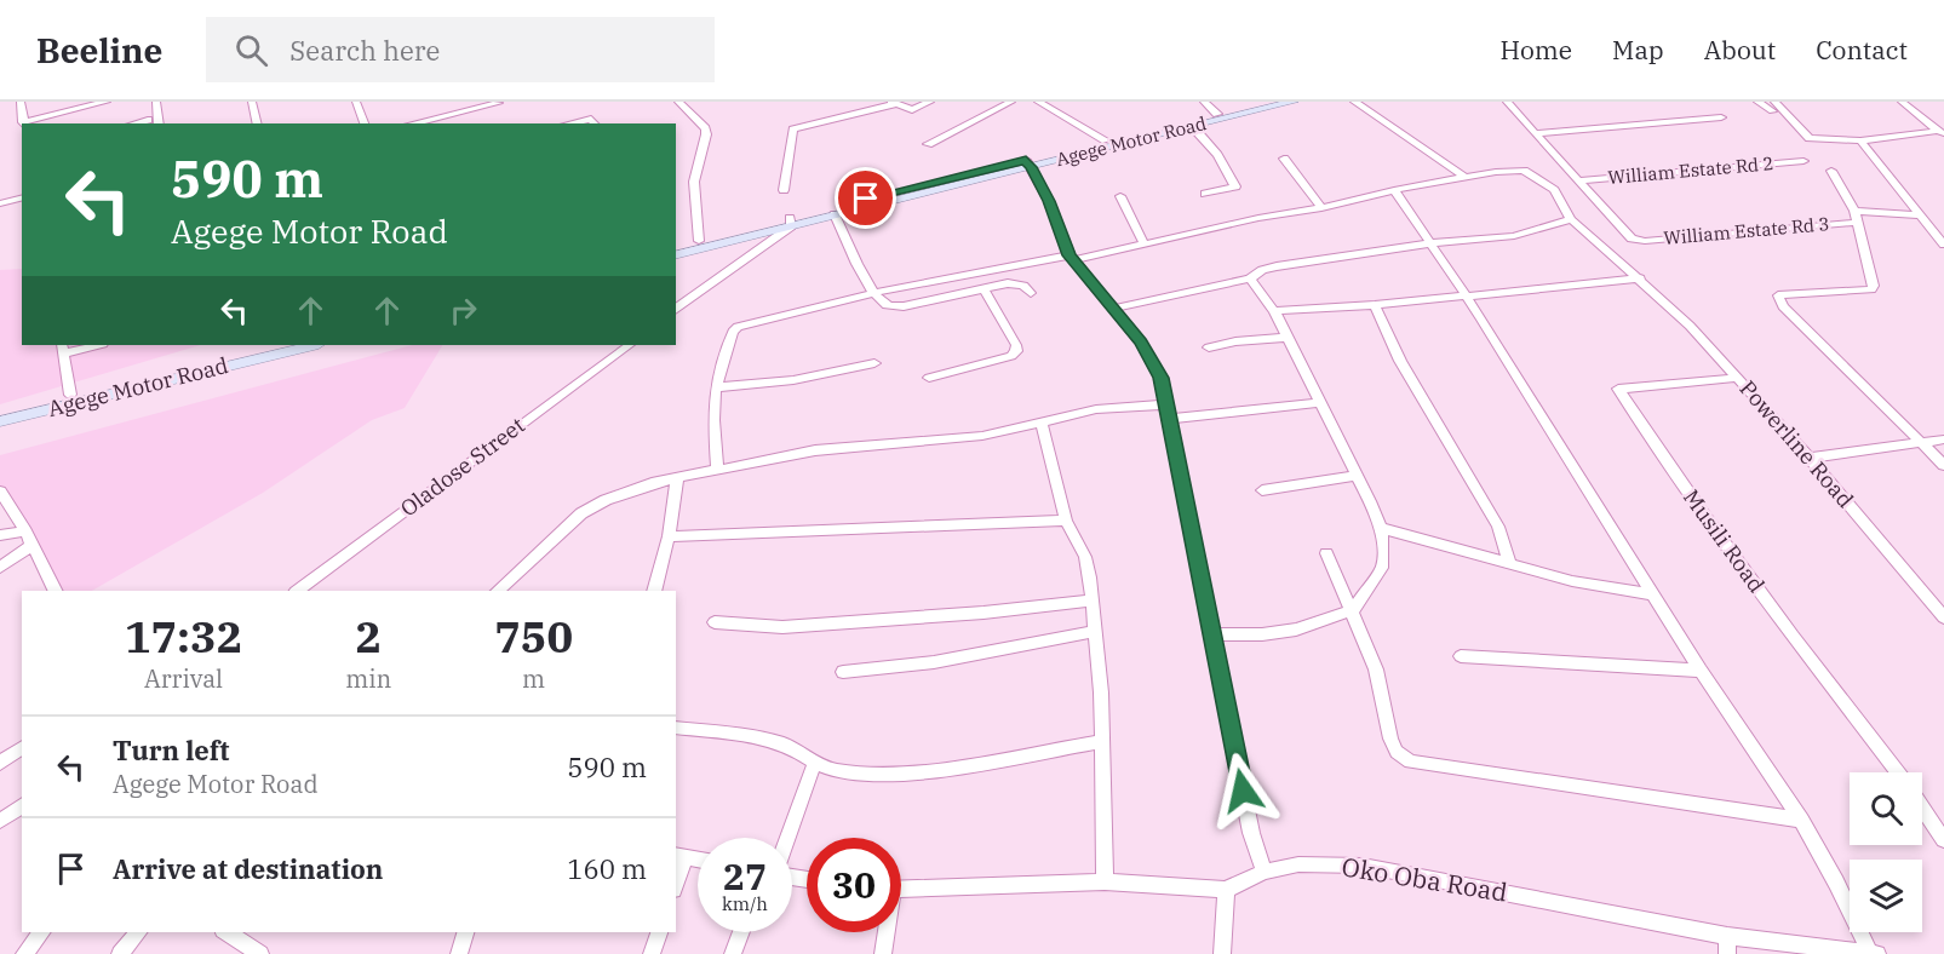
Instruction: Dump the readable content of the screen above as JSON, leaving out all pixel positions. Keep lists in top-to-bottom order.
{
  "streets": {
    "main road": ["Agege Motor Road"],
    "street": [
      "William Estate Rd 2",
      "William Estate Rd 3",
      "Powerline Road",
      "Oladose Street",
      "Musili Road",
      "Oko Oba Road"
    ]
  },
  "crossings": [
    ["William Estate Rd 2", "William Estate Rd 3"],
    ["Powerline Road", "Musili Road"]
  ],
  "page": {
    "header": "Beeline",
    "search": "Search here",
    "nav": [
      "Home",
      "Map",
      "About",
      "Contact"
    ],
    "turn": ["590 m", "Agege Motor Road"],
    "eta": [
      "17:32",
      "Arrival",
      "2",
      "min",
      "750",
      "m"
    ],
    "list": [
      {
        "name": "Turn left",
        "note": "Agege Motor Road",
        "value": "590 m"
      },
      {
        "name": "Arrive at destination",
        "value": "160 m"
      }
    ],
    "speed": "27 km/h",
    "limit": "30"
  }
}
